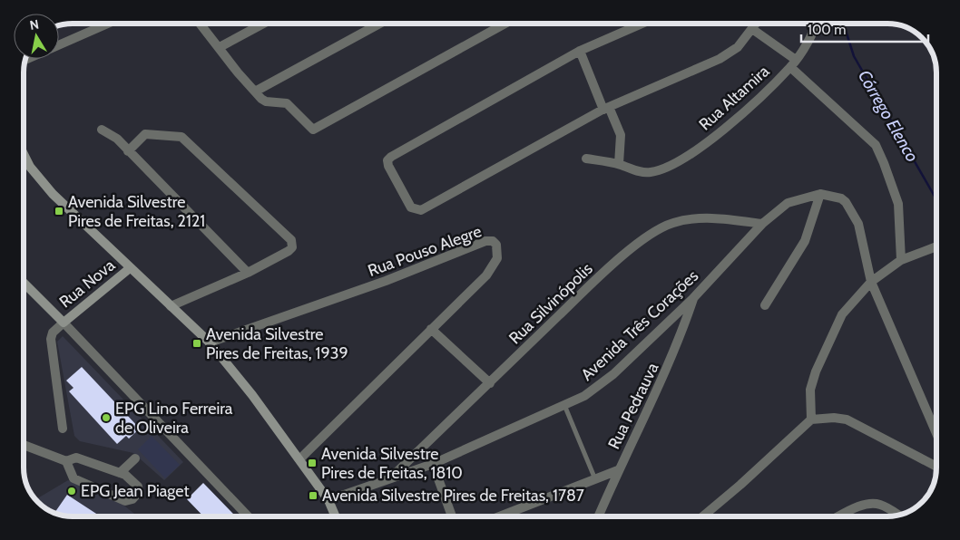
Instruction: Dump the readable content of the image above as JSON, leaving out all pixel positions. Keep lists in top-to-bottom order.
{
  "streets": {
    "main road": ["Rua Nova"],
    "street": [
      "Rua Altamira",
      "Rua Pouso Alegre",
      "Rua Silvinópolis",
      "Avenida Três Corações",
      "Rua Pedrauva"
    ]
  },
  "crossings": [
    ["Rua Silvinópolis", "Avenida Três Corações"],
    ["Avenida Três Corações", "Rua Pedrauva"]
  ],
  "water": ["Córrego Elenco"],
  "places": {
    "transit": [
      "Avenida Silvestre Pires de Freitas, 2121",
      "Avenida Silvestre Pires de Freitas, 1939",
      "Avenida Silvestre Pires de Freitas, 1810",
      "Avenida Silvestre Pires de Freitas, 1787"
    ],
    "other": ["EPG Lino Ferreira de Oliveira", "EPG Jean Piaget"]
  },
  "scale_bar": "100 m",
  "north": "top"
}
